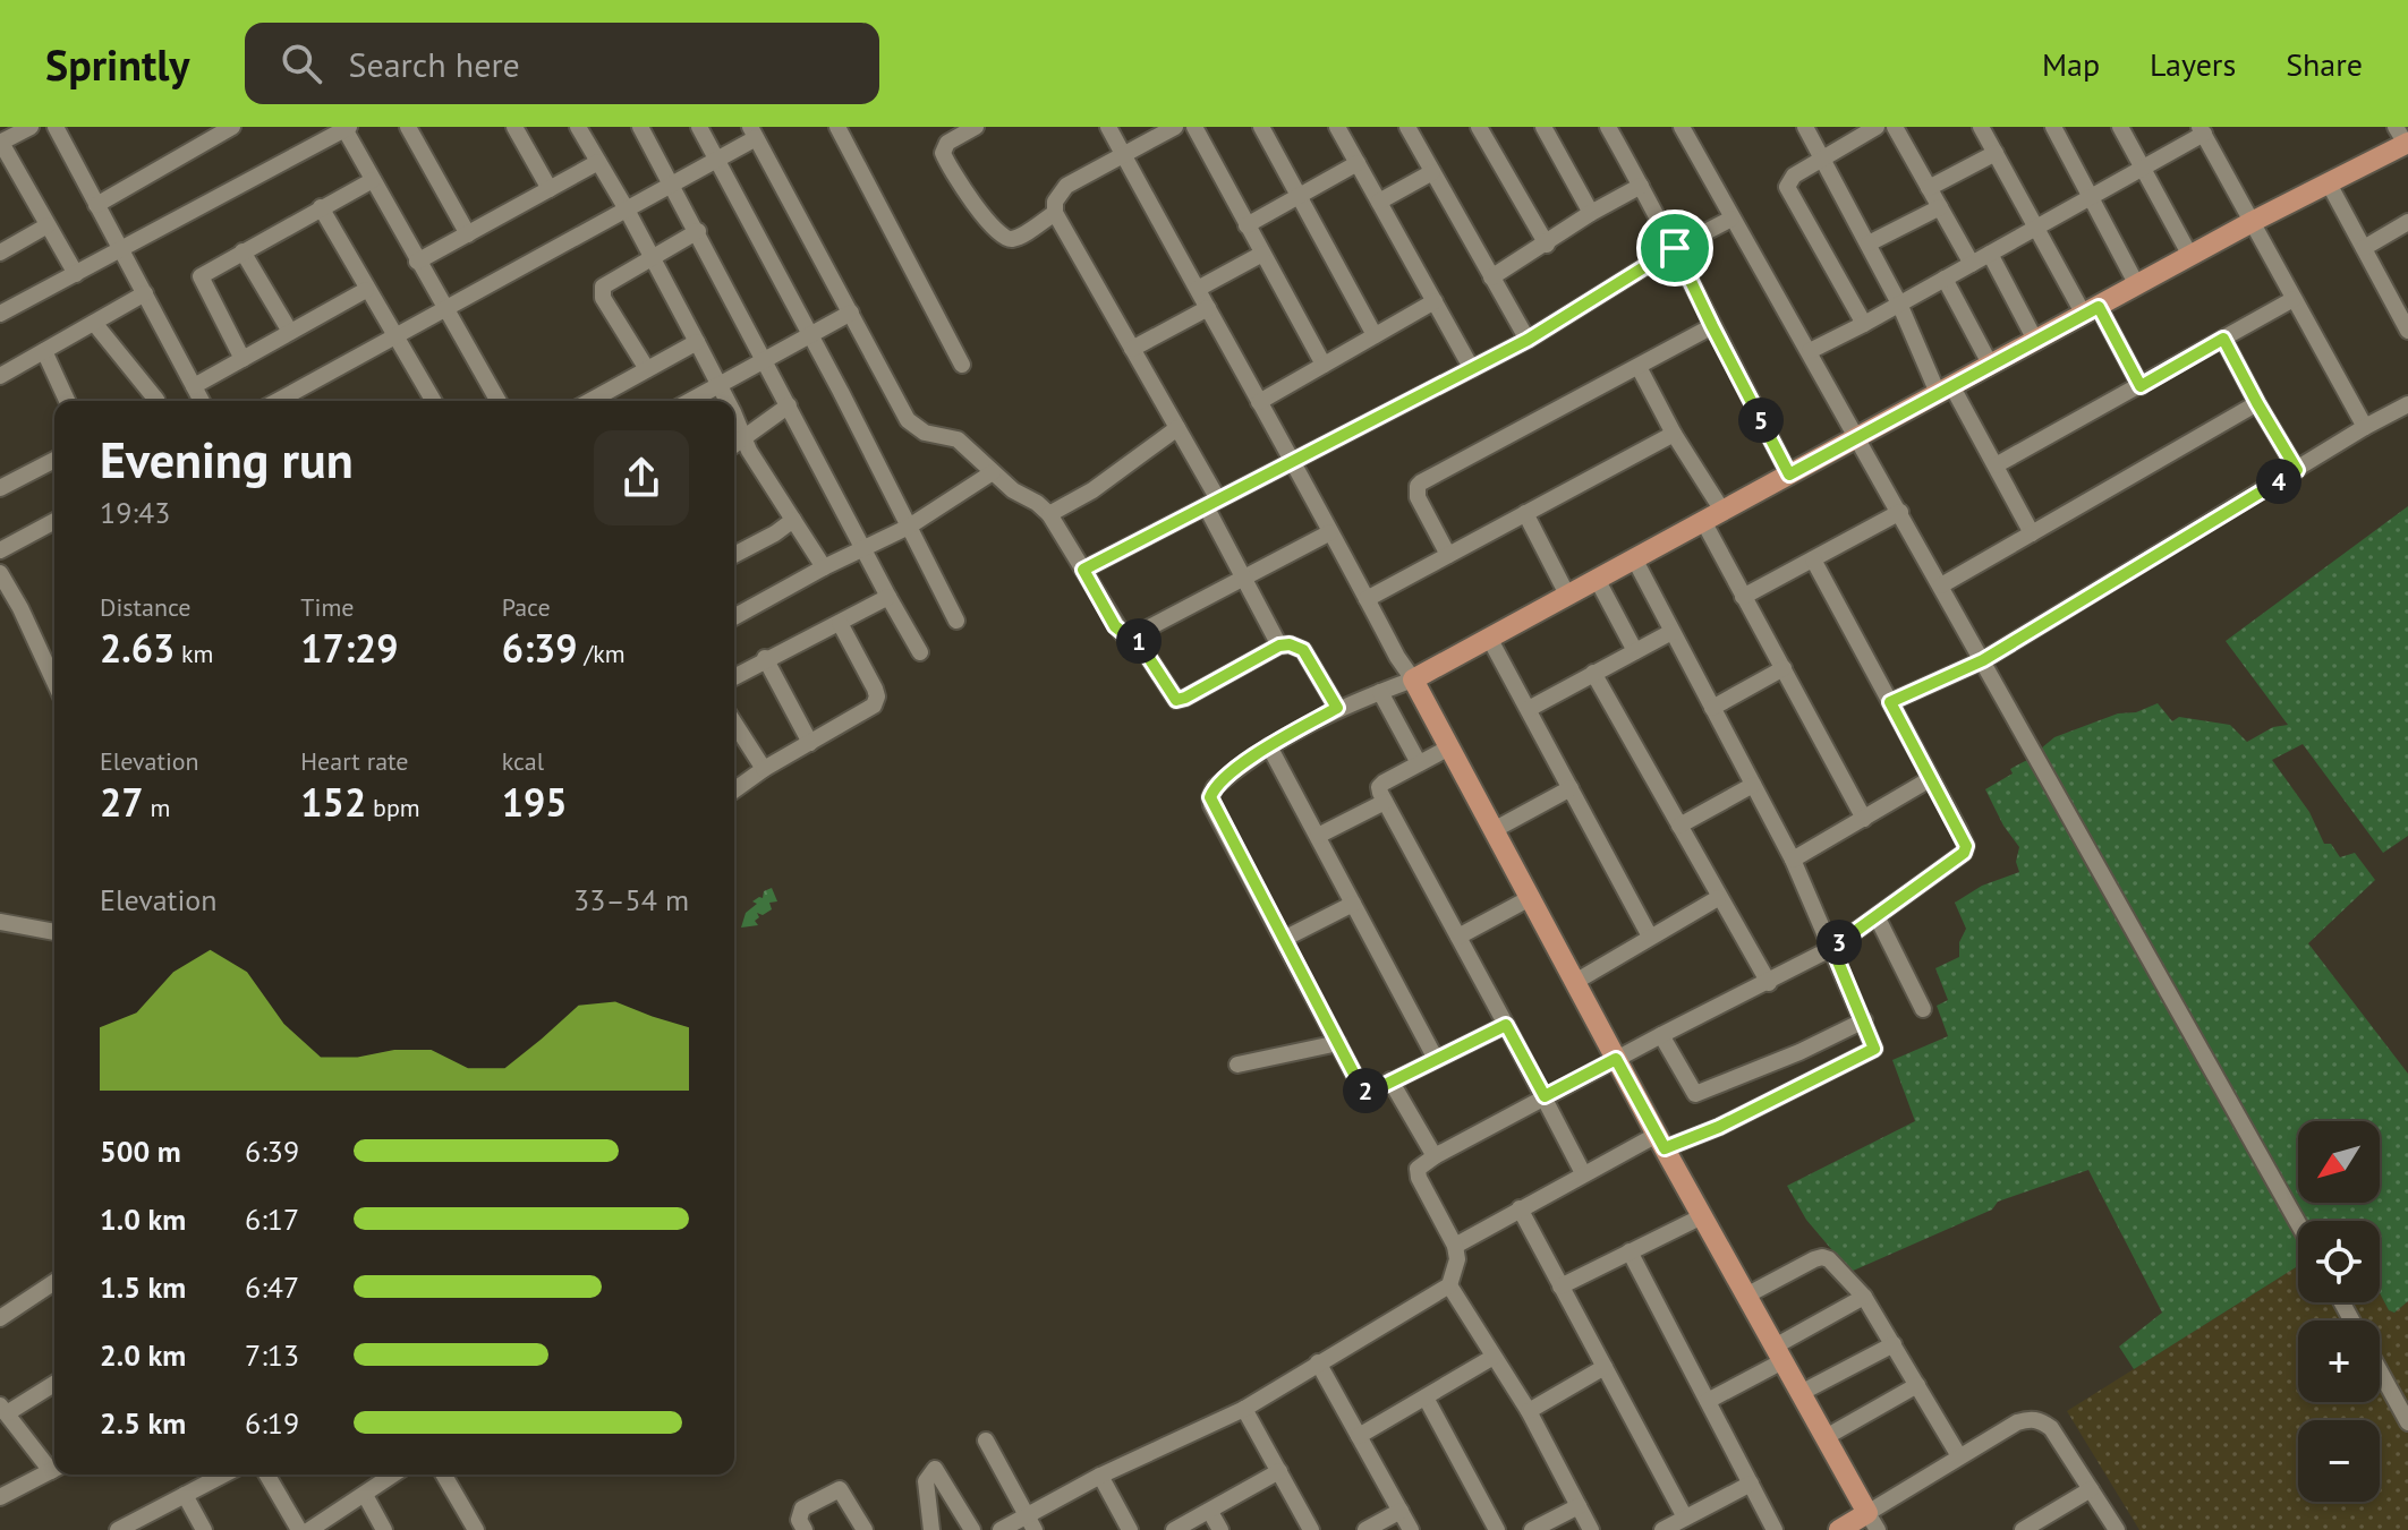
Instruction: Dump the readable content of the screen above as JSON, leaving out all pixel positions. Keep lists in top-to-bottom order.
{
  "north": "bottom left",
  "page": {
    "header": "Sprintly",
    "search": "Search here",
    "nav": ["Map", "Layers", "Share"],
    "pins": [
      "5",
      "4",
      "1",
      "3",
      "2"
    ],
    "heading": ["Evening run", "19:43"],
    "stats": [
      ["Distance", "2.63 km"],
      ["Time", "17:29"],
      ["Pace", "6:39 /km"],
      ["Elevation", "27 m"],
      ["Heart rate", "152 bpm"],
      ["kcal", "195"]
    ],
    "chart": ["Elevation", "33–54 m"],
    "list": [
      {
        "name": "500 m",
        "note": "6:39"
      },
      {
        "name": "1.0 km",
        "note": "6:17"
      },
      {
        "name": "1.5 km",
        "note": "6:47"
      },
      {
        "name": "2.0 km",
        "note": "7:13"
      },
      {
        "name": "2.5 km",
        "note": "6:19"
      }
    ],
    "map_buttons": ["+", "−"]
  }
}
